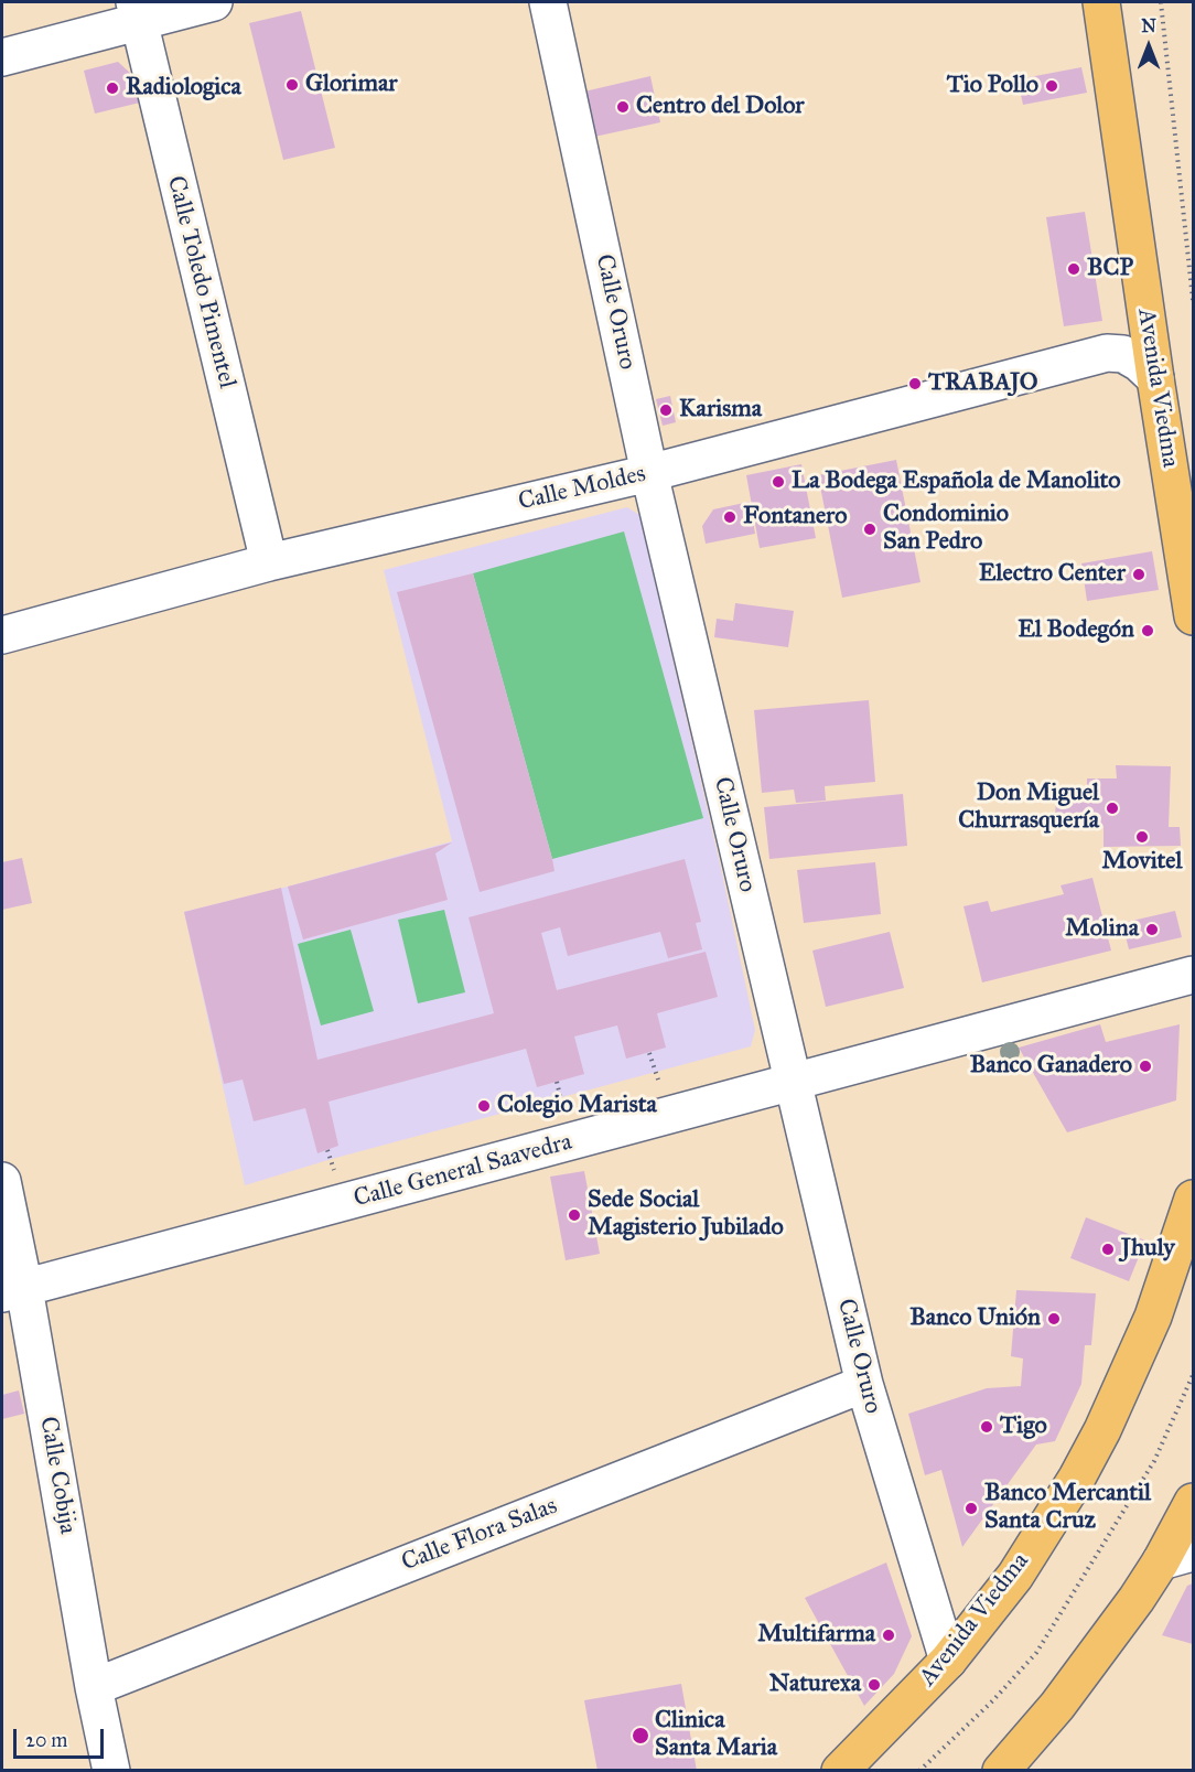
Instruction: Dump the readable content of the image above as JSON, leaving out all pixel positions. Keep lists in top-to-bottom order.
{
  "streets": {
    "main road": ["Avenida Viedma"],
    "street": [
      "Calle Toledo Pimentel",
      "Calle Oruro",
      "Calle Moldes",
      "Calle General Saavedra",
      "Calle Cobija",
      "Calle Flora Salas"
    ]
  },
  "crossings": [
    ["Calle Toledo Pimentel", "Calle Moldes"],
    ["Calle Oruro", "Avenida Viedma"],
    ["Calle Oruro", "Calle Moldes"],
    ["Calle Oruro", "Calle General Saavedra"],
    ["Calle Oruro", "Calle Flora Salas"],
    ["Avenida Viedma", "Calle Moldes"],
    ["Calle General Saavedra", "Calle Cobija"],
    ["Calle Cobija", "Calle Flora Salas"]
  ],
  "places": [
    "Glorimar",
    "Tio Pollo",
    "Radiologica",
    "Centro del Dolor",
    "BCP",
    "TRABAJO",
    "Karisma",
    "La Bodega Española de Manolito",
    "Fontanero",
    "Condominio San Pedro",
    "Electro Center",
    "El Bodegón",
    "Don Miguel Churrasquería",
    "Movitel",
    "Molina",
    "Banco Ganadero",
    "Colegio Marista",
    "Sede Social Magisterio Jubilado",
    "Jhuly",
    "Banco Unión",
    "Tigo",
    "Banco Mercantil Santa Cruz",
    "Multifarma",
    "Naturexa",
    "Clinica Santa Maria"
  ],
  "scale_bar": "20 m",
  "north": "top"
}
